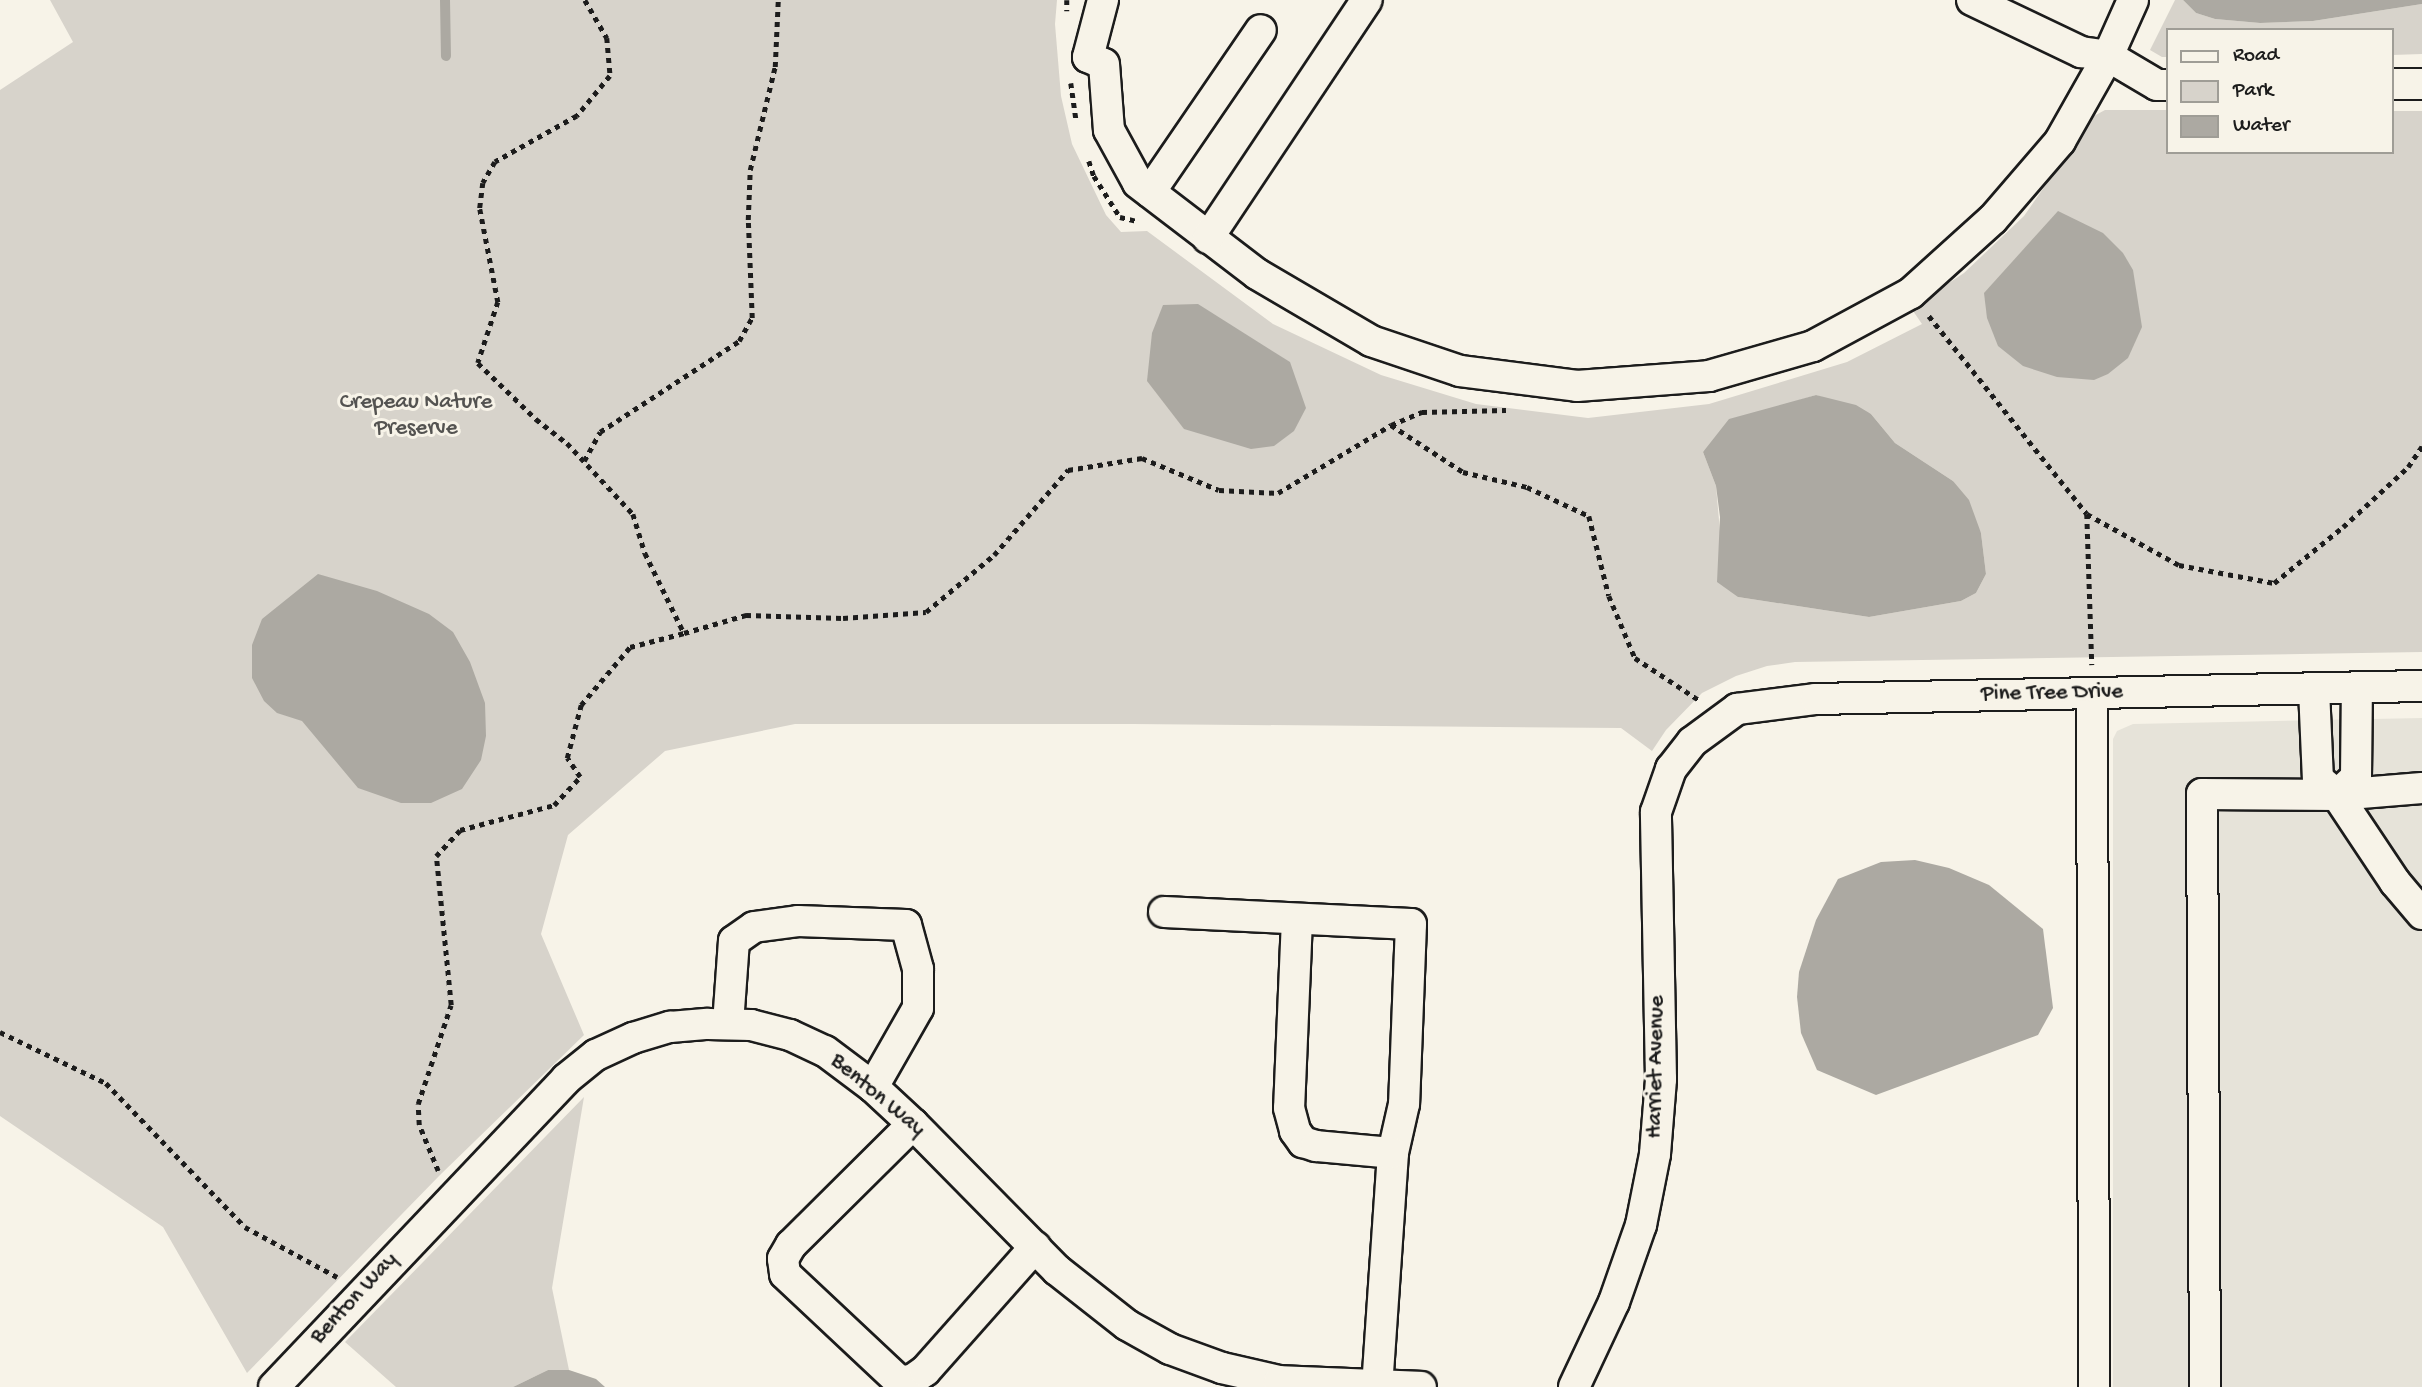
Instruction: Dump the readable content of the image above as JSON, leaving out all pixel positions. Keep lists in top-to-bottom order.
{
  "streets": {
    "street": ["Pine Tree Drive", "Harriet Avenue", "Benton Way"]
  },
  "crossings": [
    ["Pine Tree Drive", "Harriet Avenue"]
  ],
  "parks": ["Crepeau Nature Preserve"],
  "legend": ["Road", "Park", "Water"]
}
